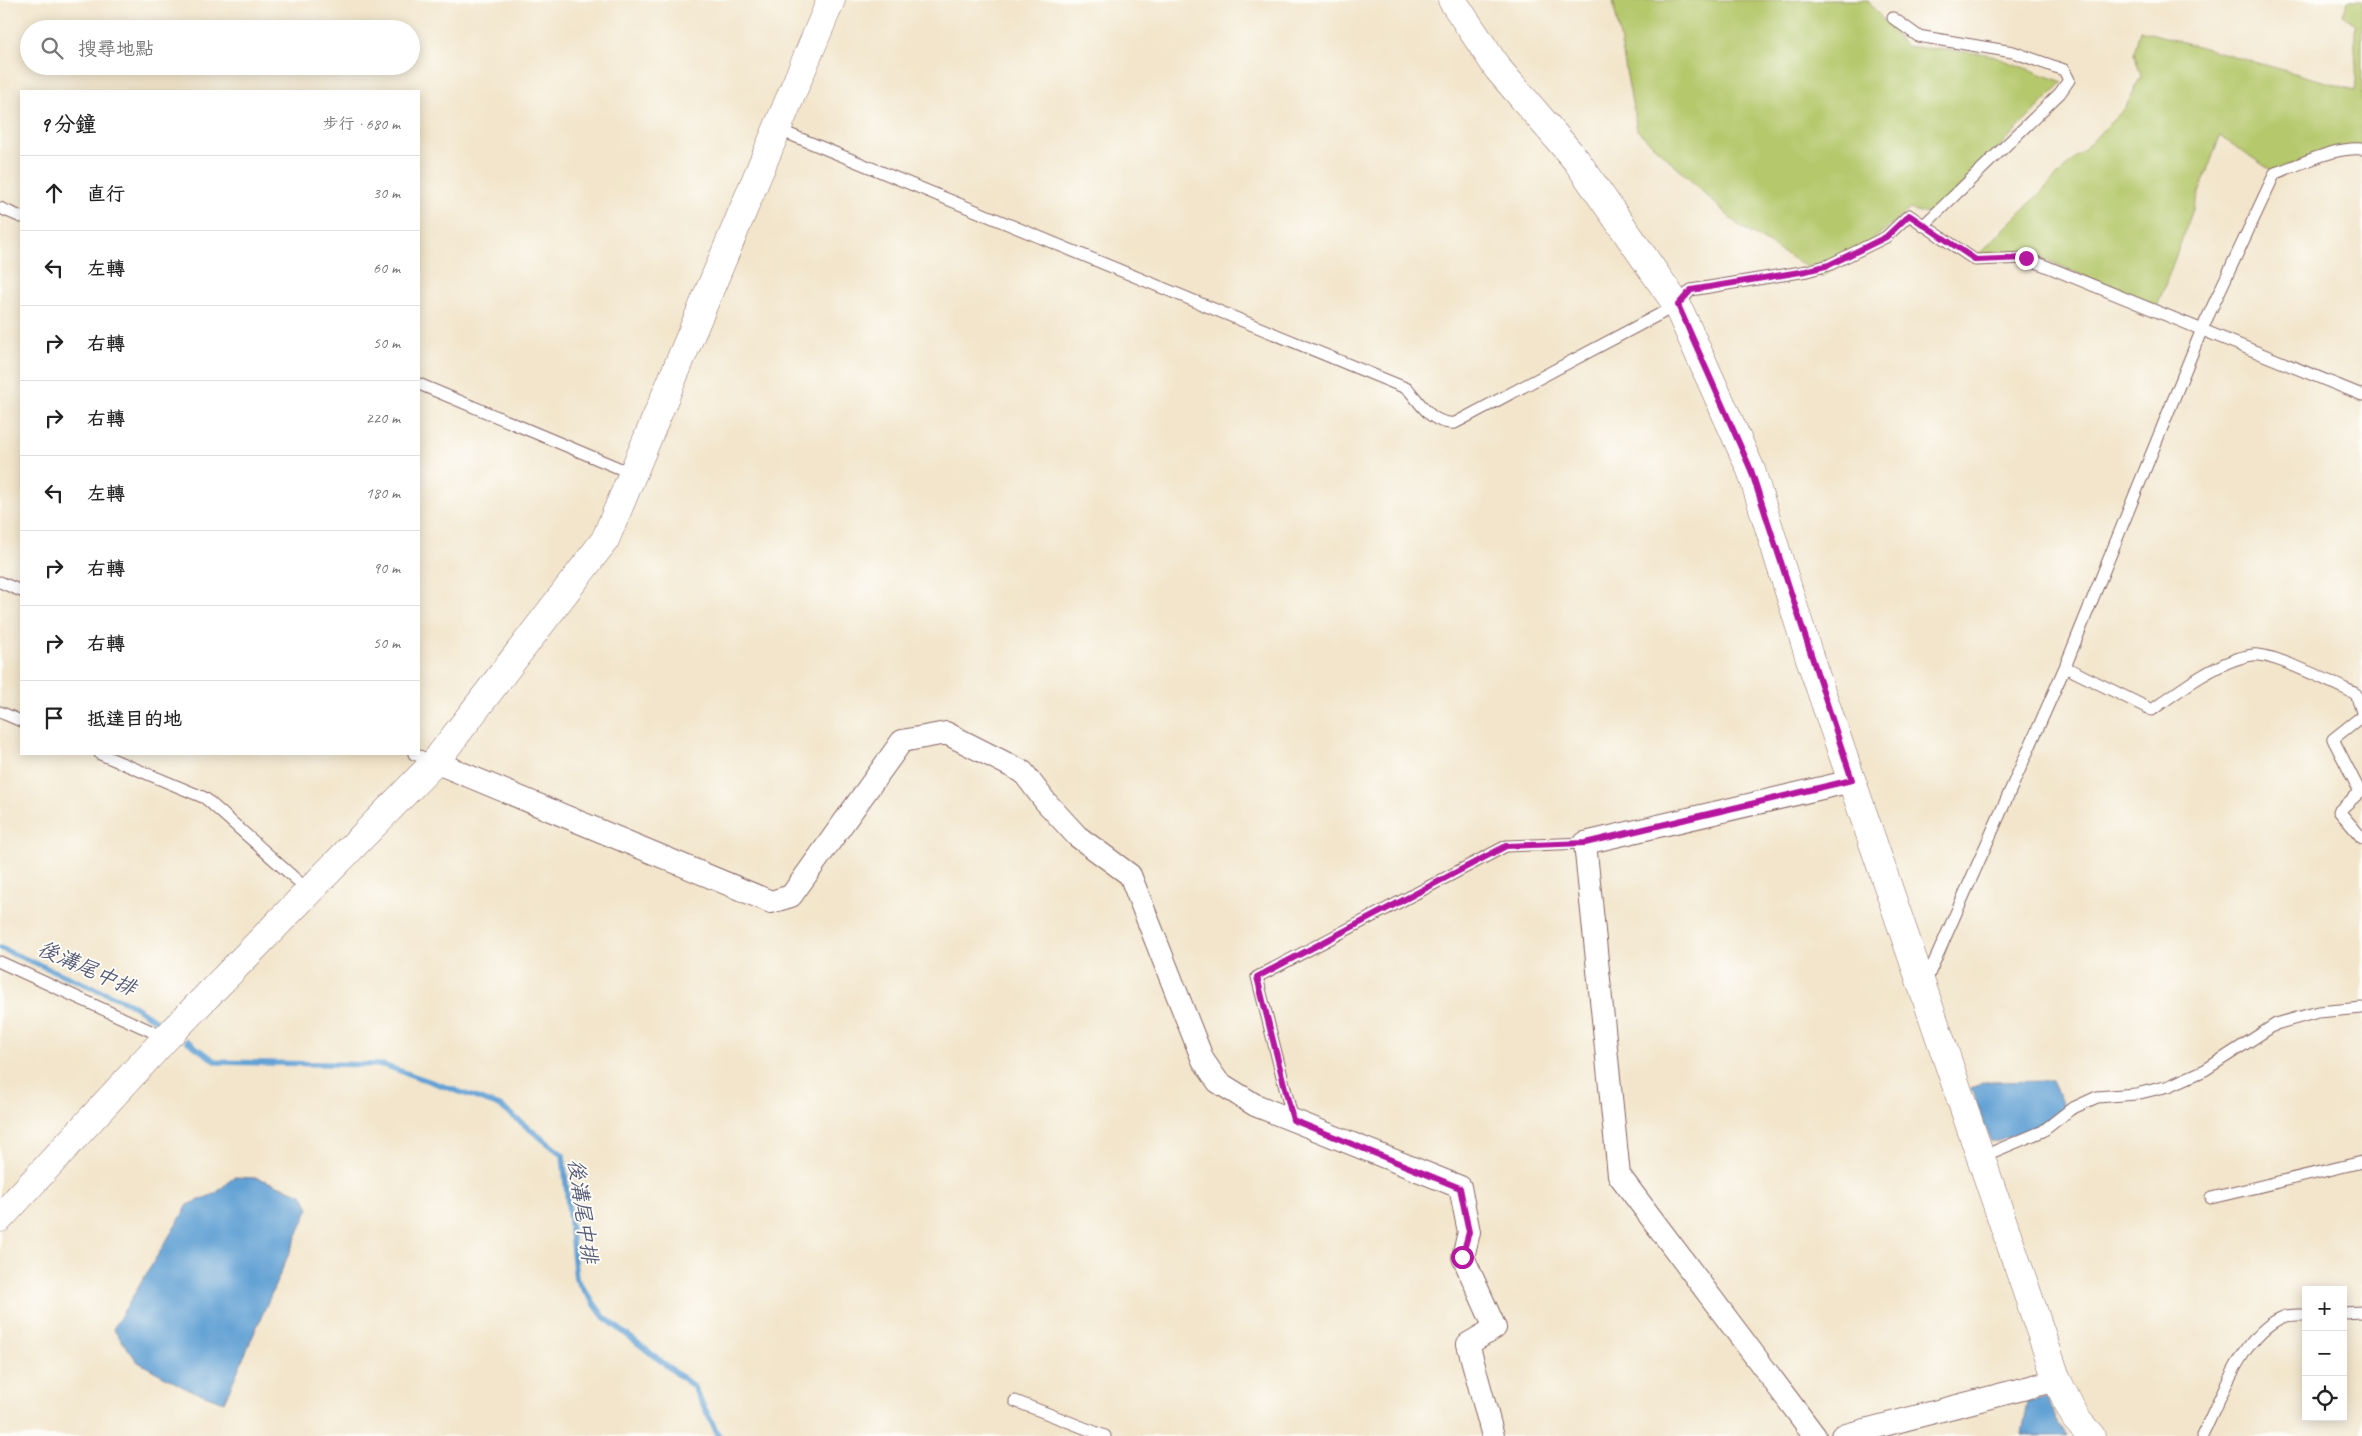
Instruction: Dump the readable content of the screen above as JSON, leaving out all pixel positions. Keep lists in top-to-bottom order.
{
  "water": ["後溝尾中排"],
  "page": {
    "search": "搜尋地點",
    "heading": ["9 分鐘", "步行 · 680 m"],
    "list": [
      ["直行", "30 m"],
      ["左轉", "60 m"],
      ["右轉", "50 m"],
      ["右轉", "220 m"],
      ["左轉", "180 m"],
      ["右轉", "90 m"],
      ["右轉", "50 m"],
      "抵達目的地"
    ],
    "map_buttons": ["+", "−"]
  }
}
